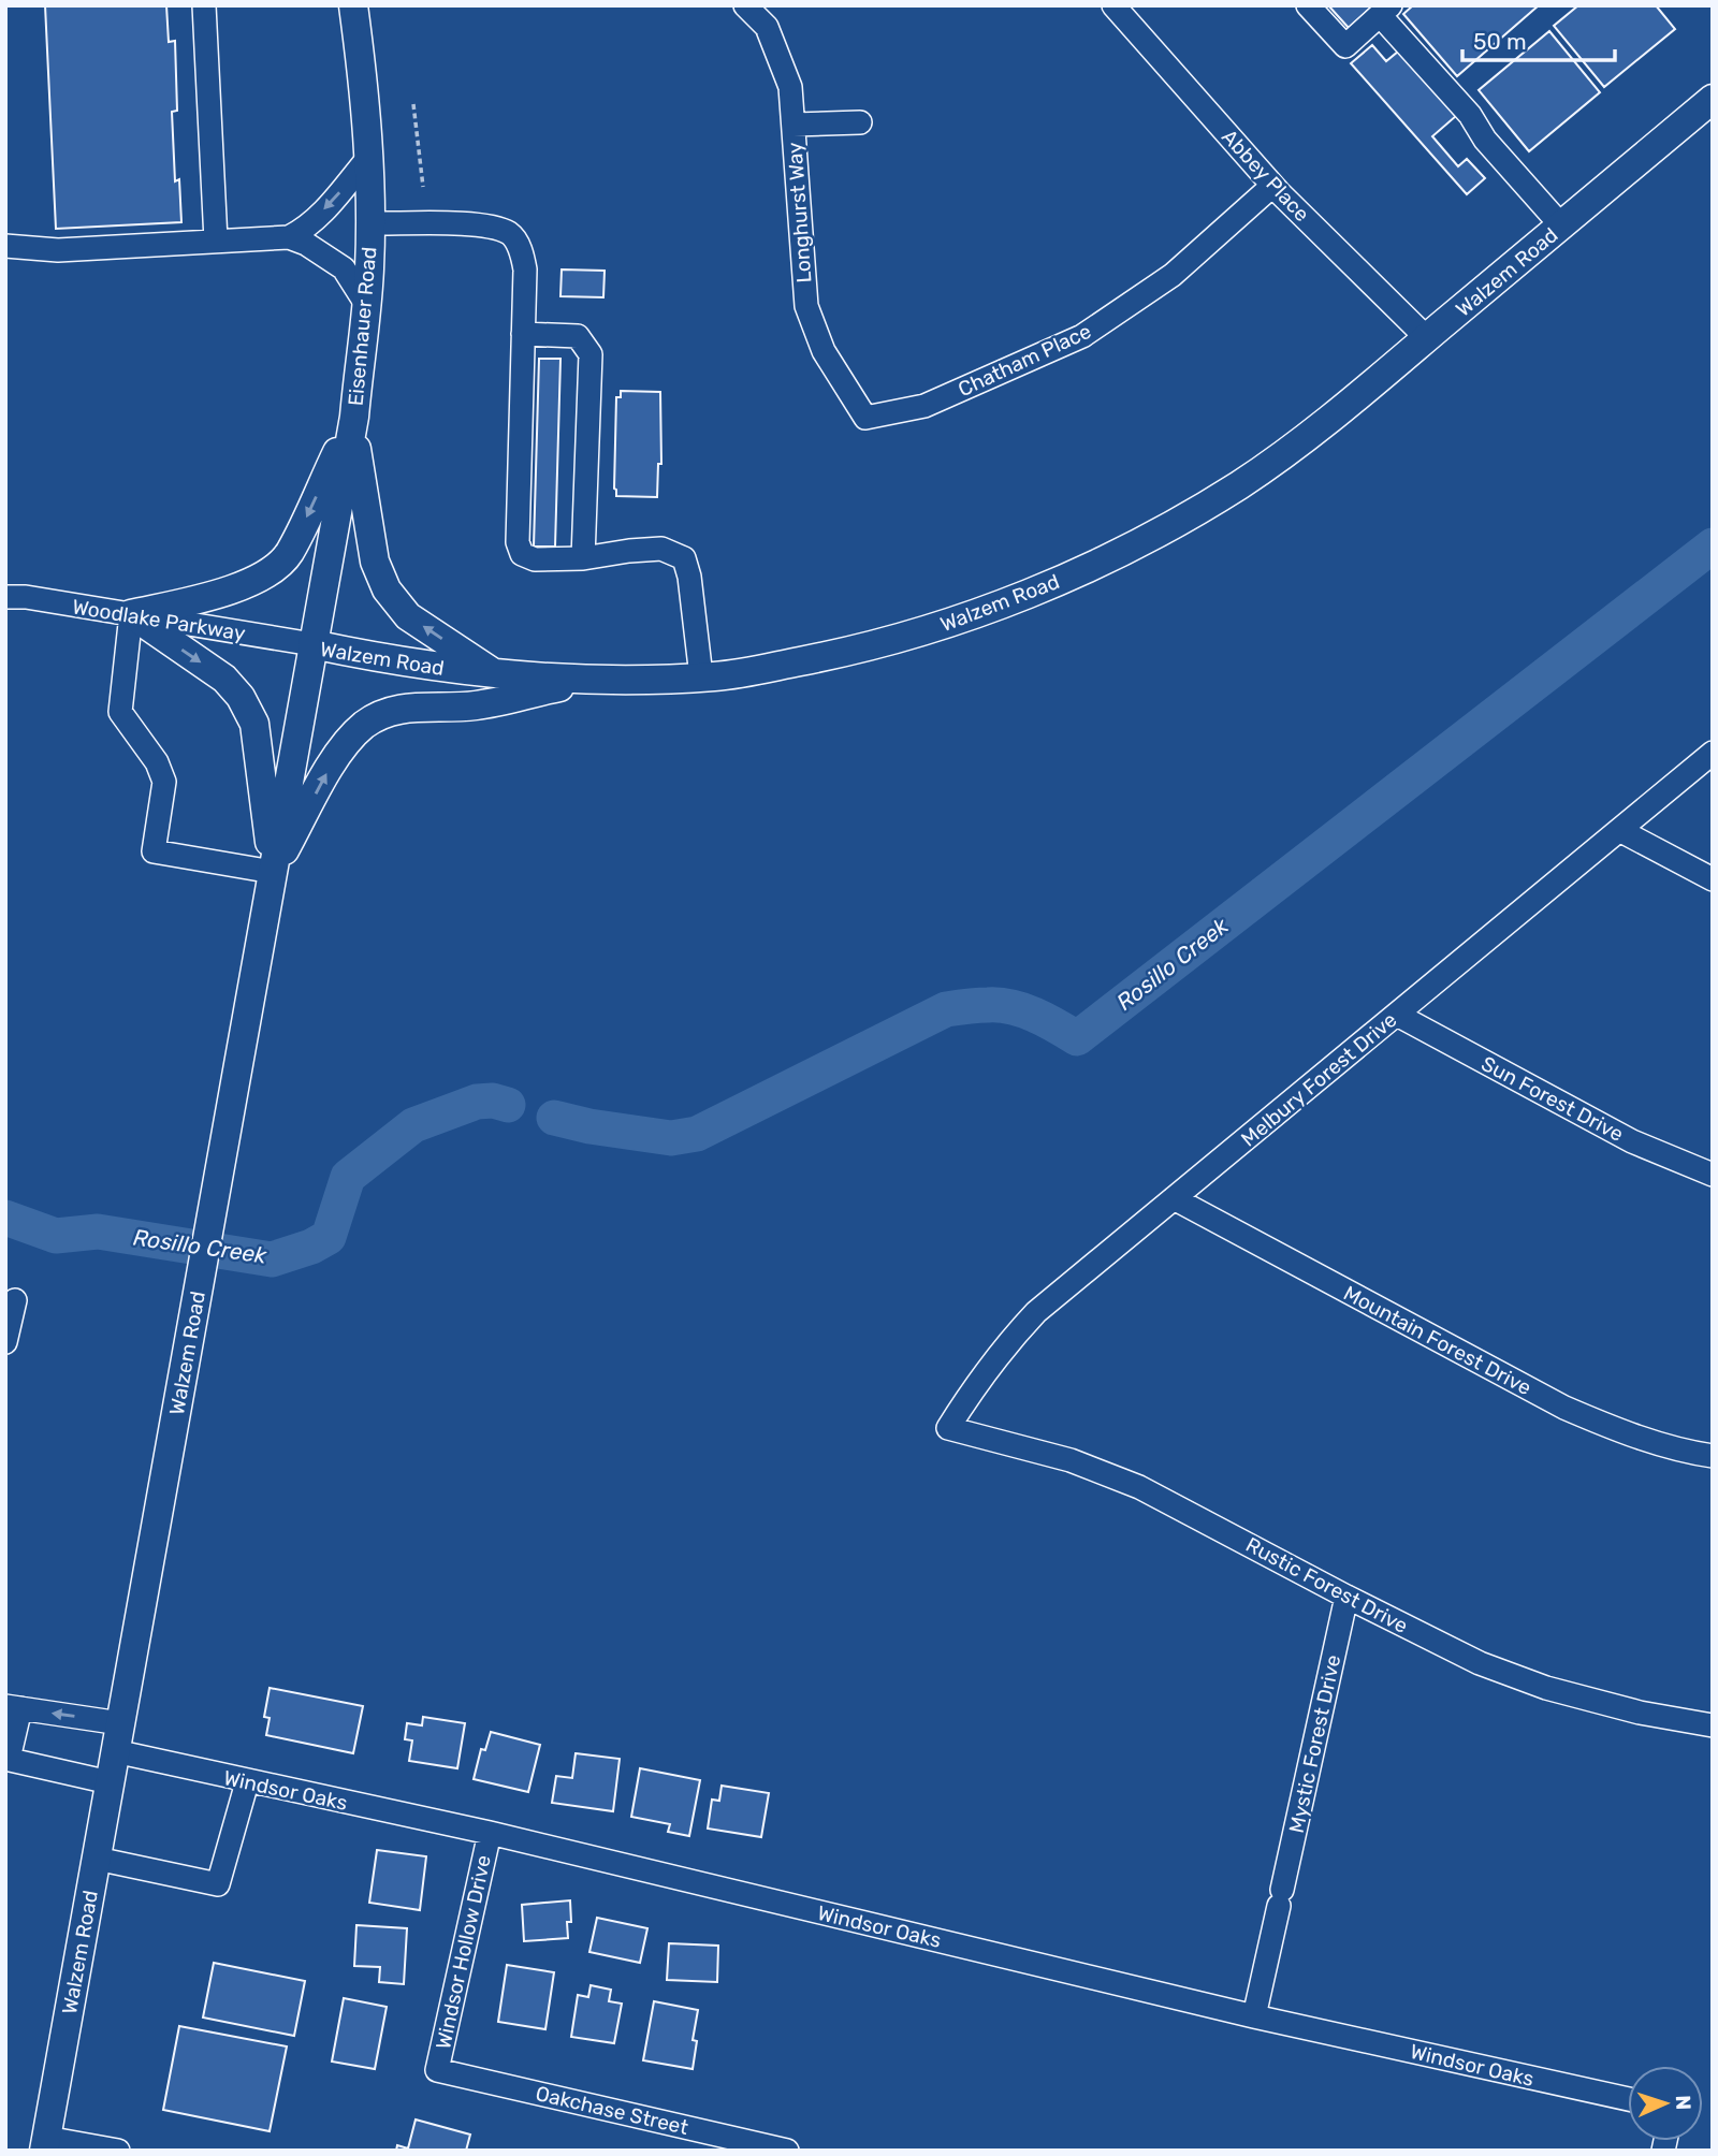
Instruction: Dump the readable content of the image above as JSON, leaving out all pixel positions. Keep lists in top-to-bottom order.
{
  "streets": {
    "main road": ["Walzem Road", "Eisenhauer Road"],
    "street": [
      "Abbey Place",
      "Longhurst Way",
      "Chatham Place",
      "Woodlake Parkway",
      "Melbury Forest Drive",
      "Sun Forest Drive",
      "Mountain Forest Drive",
      "Rustic Forest Drive",
      "Mystic Forest Drive",
      "Windsor Oaks",
      "Windsor Hollow Drive",
      "Oakchase Street"
    ]
  },
  "crossings": [
    ["Abbey Place", "Walzem Road"],
    ["Abbey Place", "Chatham Place"],
    ["Longhurst Way", "Chatham Place"],
    ["Walzem Road", "Eisenhauer Road"],
    ["Walzem Road", "Woodlake Parkway"],
    ["Walzem Road", "Windsor Oaks"],
    ["Eisenhauer Road", "Woodlake Parkway"],
    ["Melbury Forest Drive", "Sun Forest Drive"],
    ["Melbury Forest Drive", "Mountain Forest Drive"],
    ["Melbury Forest Drive", "Rustic Forest Drive"],
    ["Rustic Forest Drive", "Mystic Forest Drive"],
    ["Mystic Forest Drive", "Windsor Oaks"],
    ["Windsor Oaks", "Windsor Hollow Drive"],
    ["Windsor Hollow Drive", "Oakchase Street"]
  ],
  "water": ["Rosillo Creek"],
  "scale_bar": "50 m",
  "north": "right"
}
